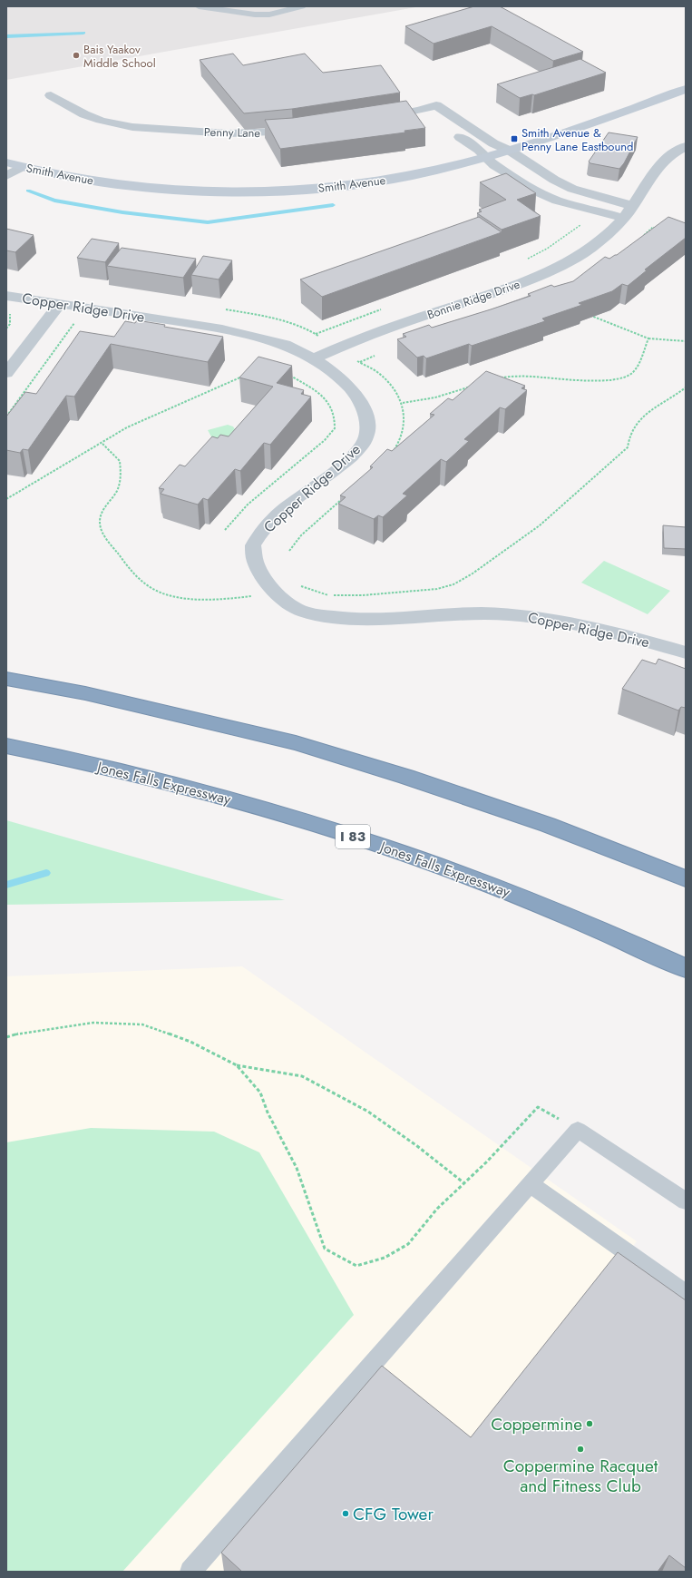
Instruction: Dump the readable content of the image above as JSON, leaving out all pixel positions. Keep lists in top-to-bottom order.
{
  "streets": {
    "highway": ["Jones Falls Expressway", "I 83"],
    "main road": ["Smith Avenue"],
    "street": ["Penny Lane", "Bonnie Ridge Drive", "Copper Ridge Drive"]
  },
  "crossings": [
    ["Bonnie Ridge Drive", "Copper Ridge Drive"]
  ],
  "places": {
    "other": [
      "Bais Yaakov Middle School",
      "Coppermine",
      "Coppermine Racquet and Fitness Club",
      "CFG Tower"
    ],
    "transit": ["Smith Avenue & Penny Lane Eastbound"]
  }
}
